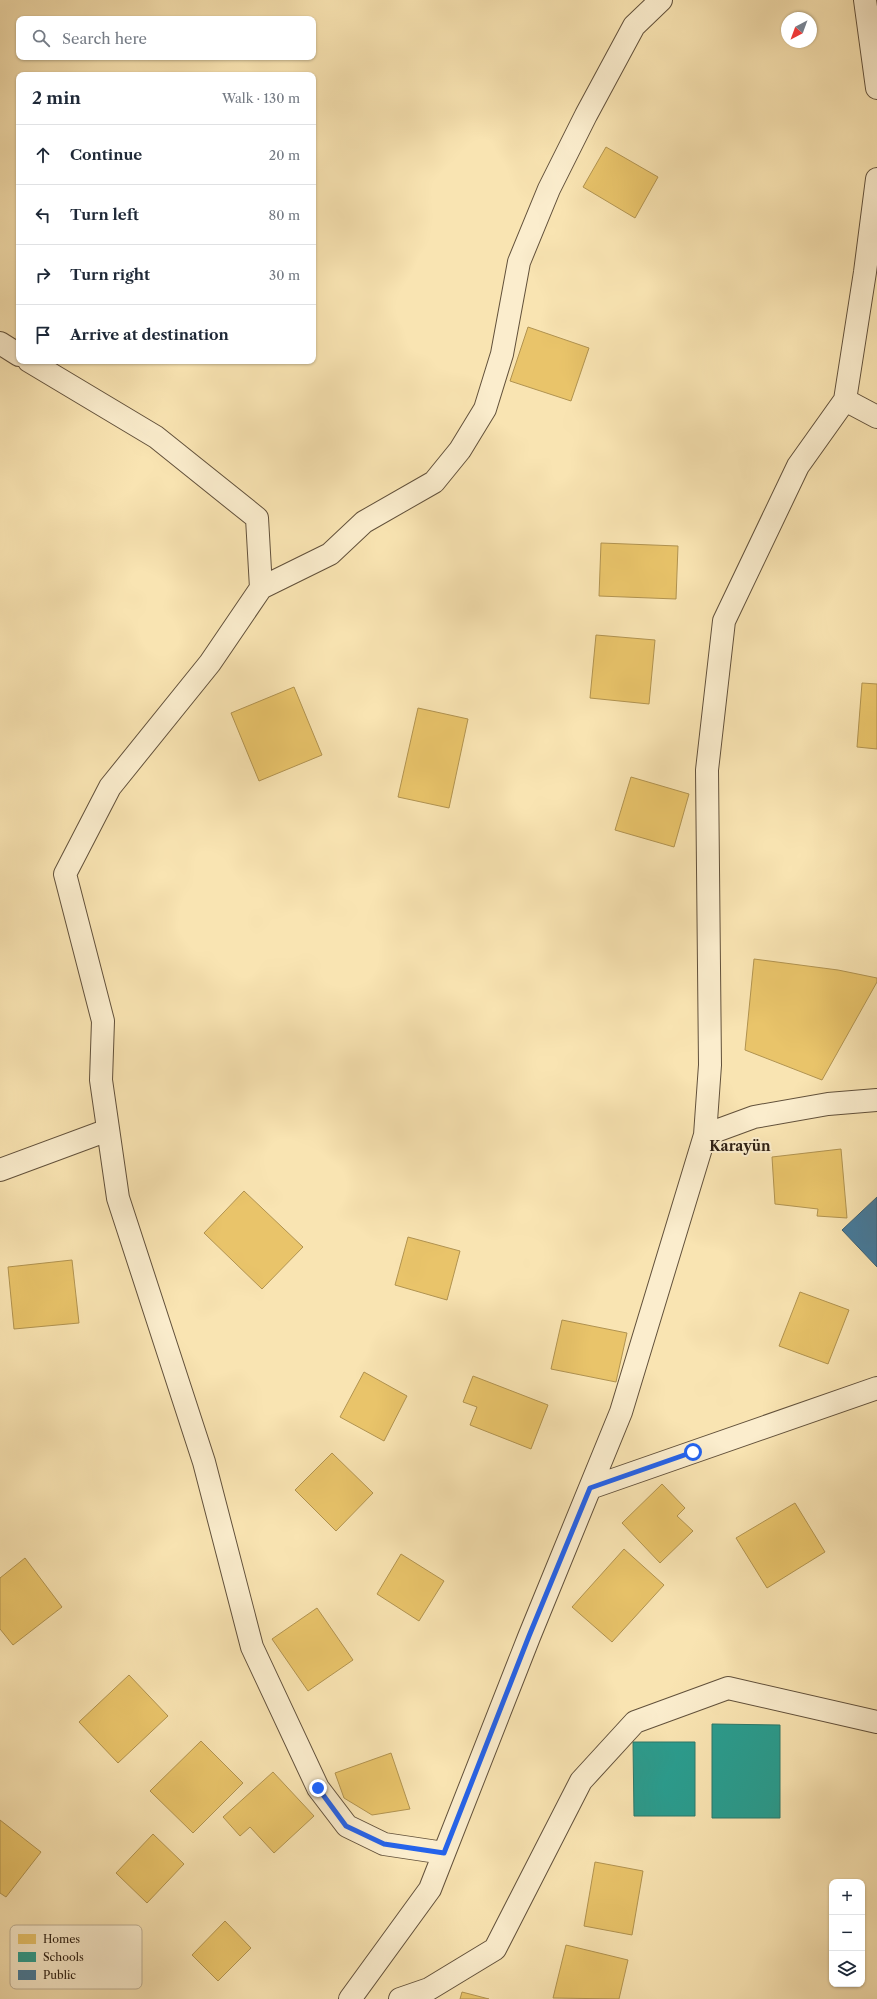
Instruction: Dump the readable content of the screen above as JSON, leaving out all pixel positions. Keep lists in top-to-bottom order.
{
  "districts": ["Karayün"],
  "legend": ["Homes", "Schools", "Public"],
  "north": "bottom left",
  "page": {
    "search": "Search here",
    "heading": ["2 min", "Walk · 130 m"],
    "list": [
      ["Continue", "20 m"],
      ["Turn left", "80 m"],
      ["Turn right", "30 m"],
      "Arrive at destination"
    ],
    "map_buttons": ["+", "−"]
  }
}
